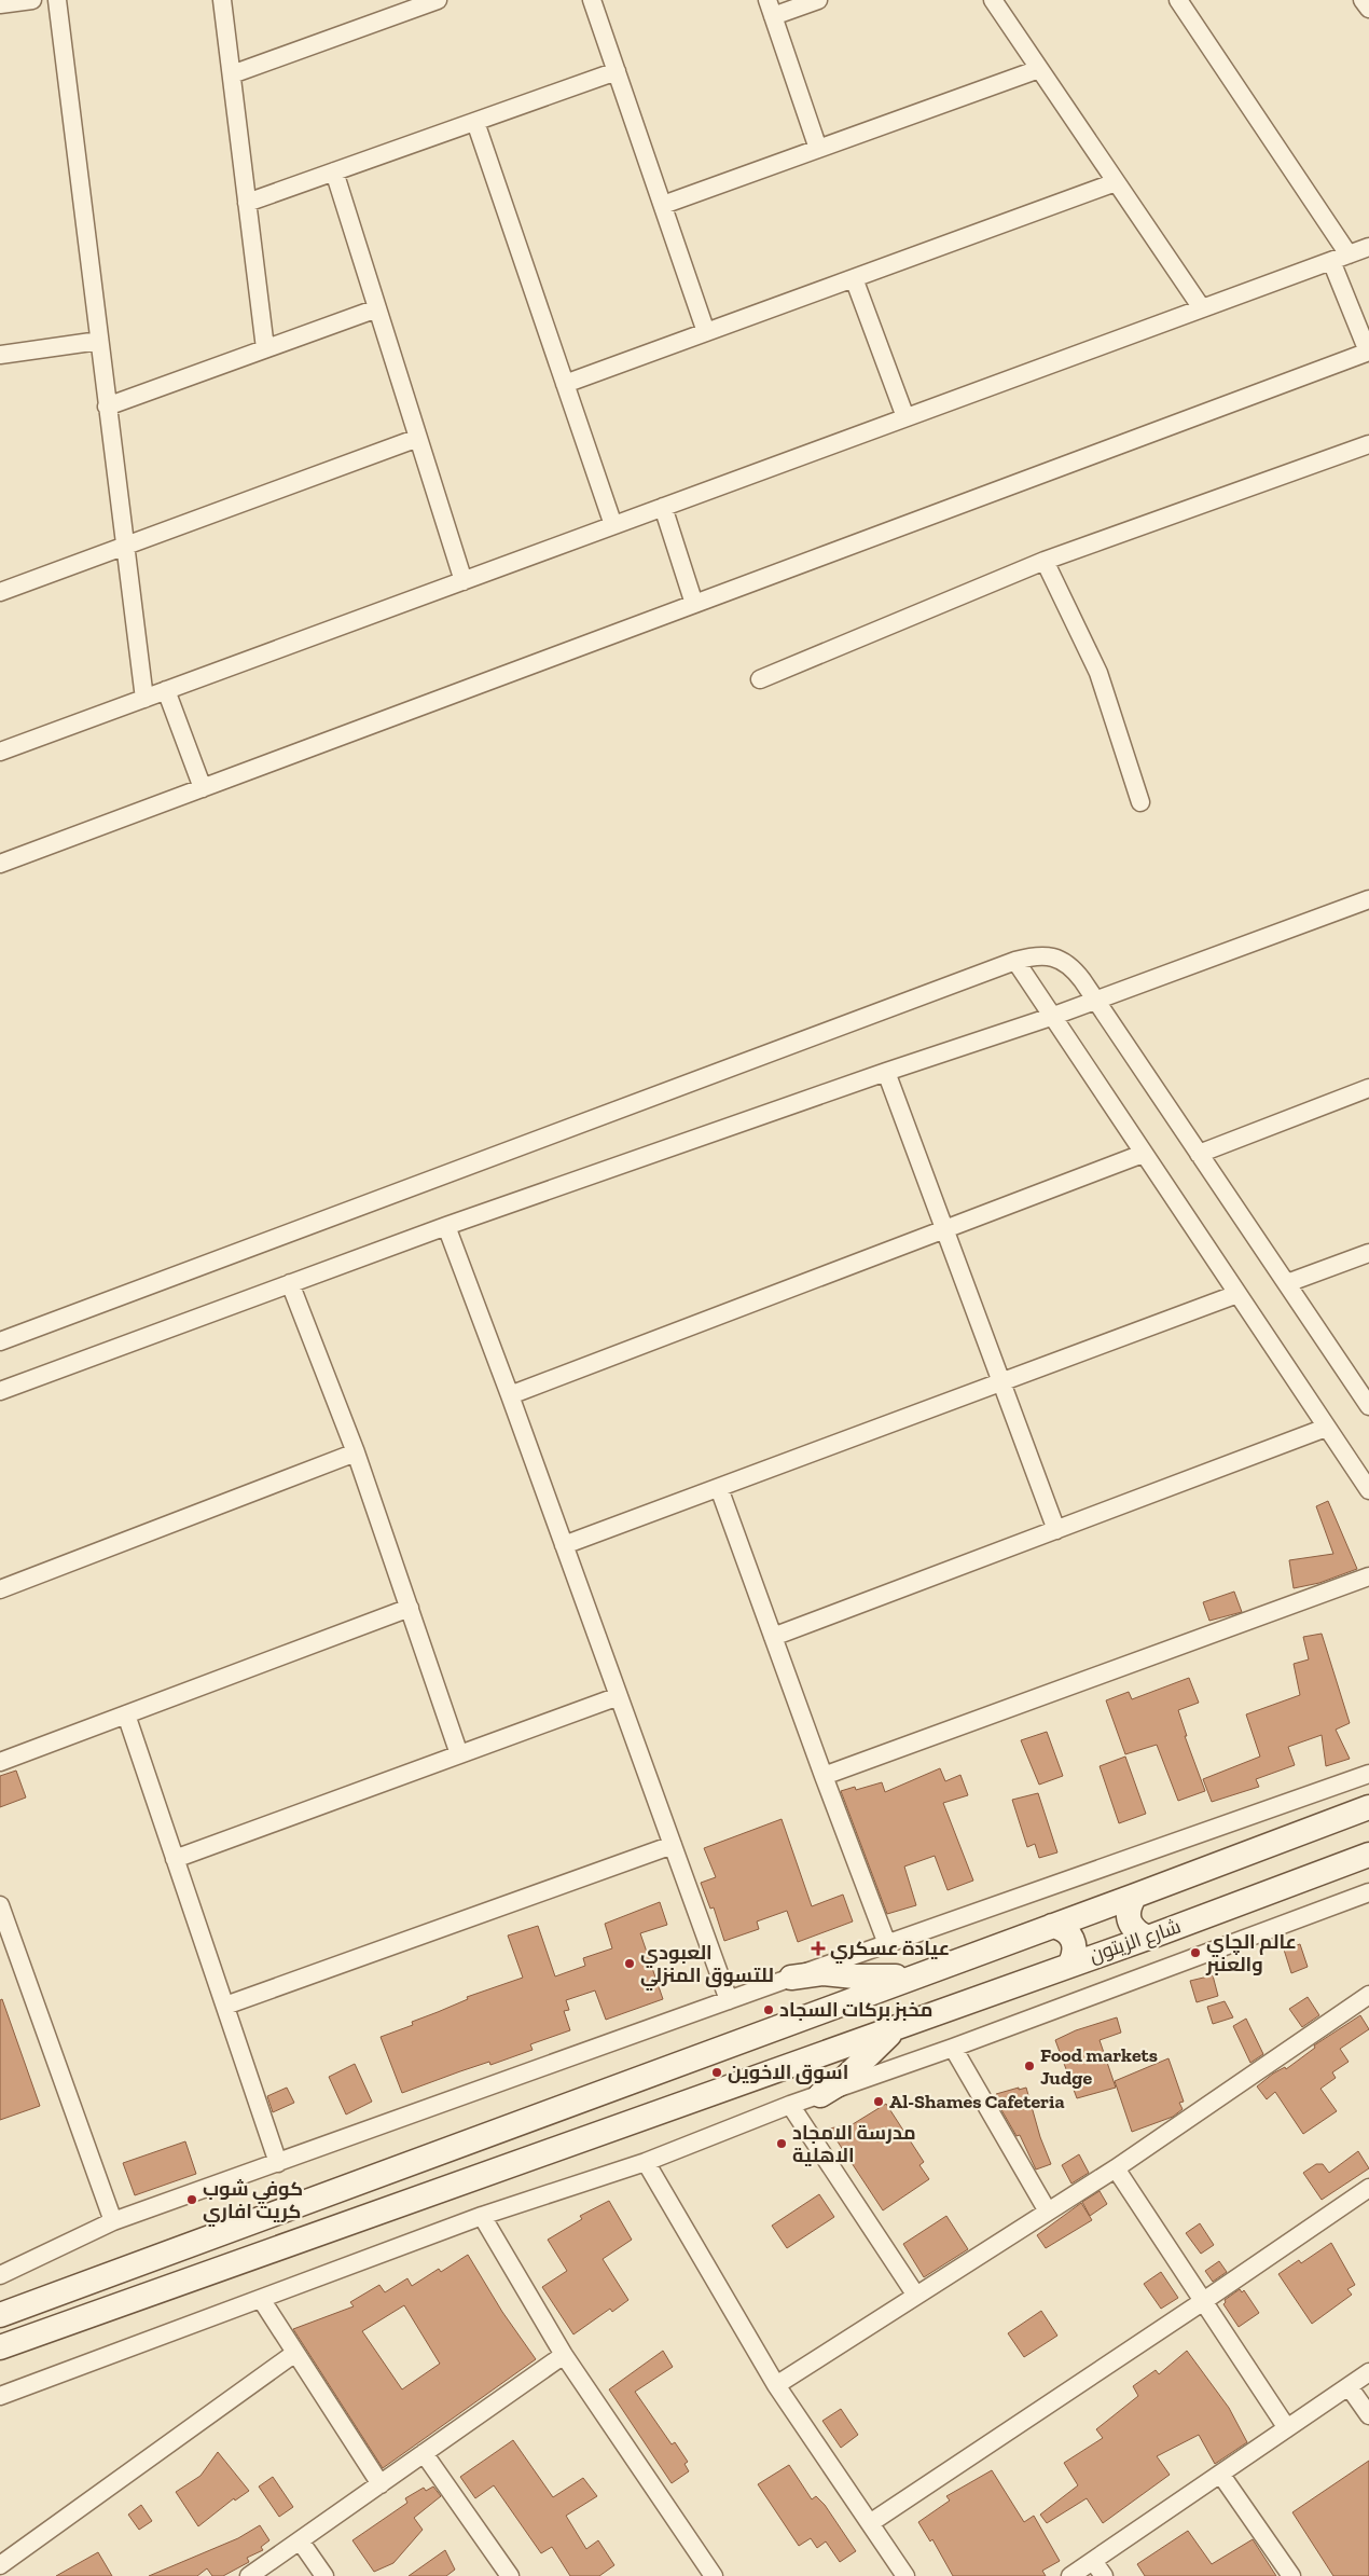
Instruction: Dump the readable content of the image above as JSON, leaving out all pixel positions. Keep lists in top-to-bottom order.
{
  "streets": {
    "main road": ["شارع الزيتون"]
  },
  "places": {
    "health": ["عيادة عسكري"],
    "other": [
      "عالم الچاي والعنبر",
      "العبودي للتسوق المنزلي",
      "مخبز بركات السجاد",
      "Food markets Judge",
      "اسوق الاخوين",
      "Al-Shames Cafeteria",
      "مدرسة الامجاد الاهلية",
      "كوفي شوب كريت افاري"
    ]
  }
}
